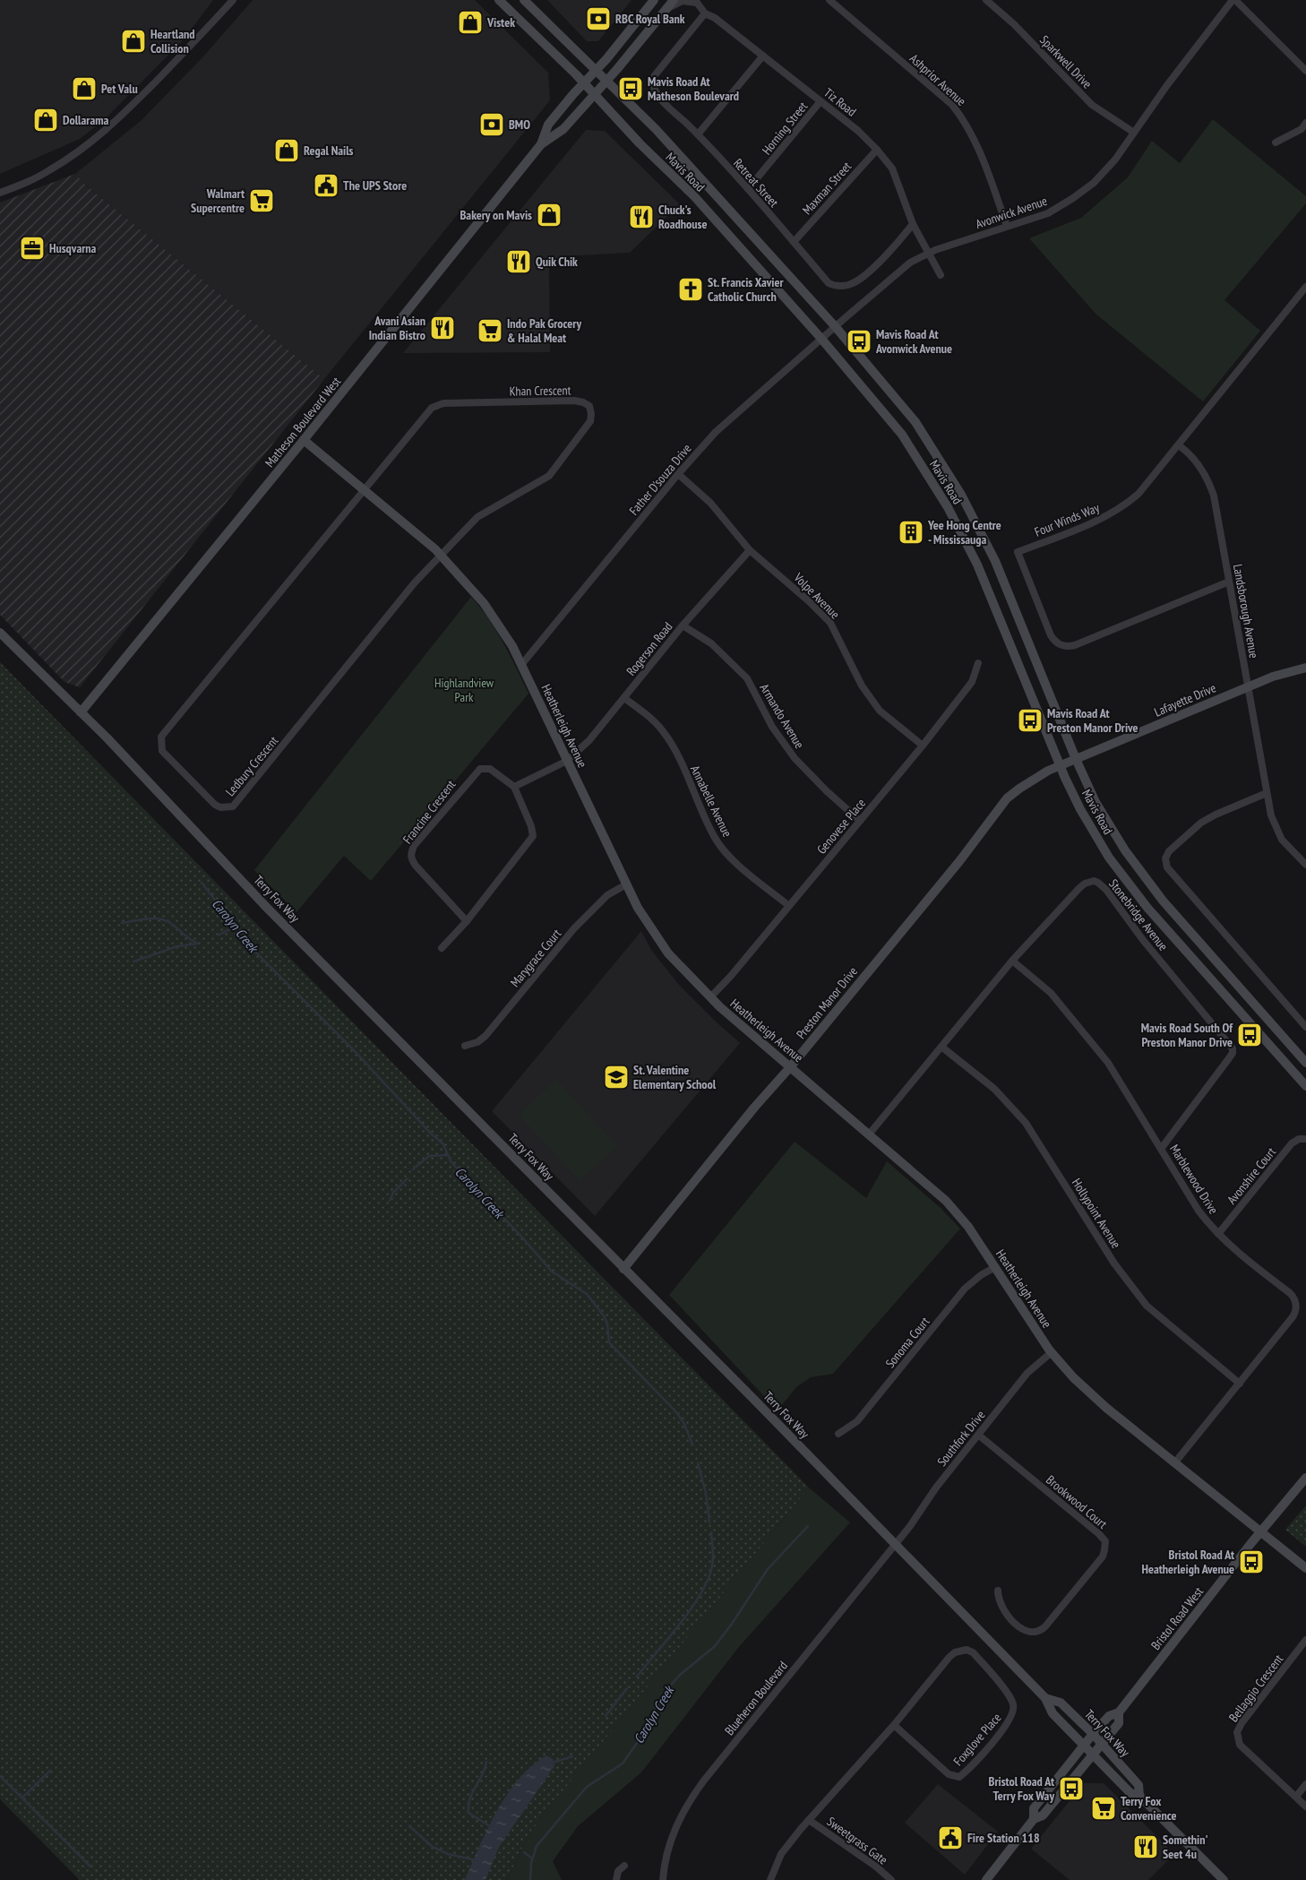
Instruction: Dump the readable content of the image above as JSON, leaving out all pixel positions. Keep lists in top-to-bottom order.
{
  "streets": {
    "street": [
      "Sparkwell Drive",
      "Ashprior Avenue",
      "Tiz Road",
      "Horning Street",
      "Mavis Road",
      "Retreat Street",
      "Maxman Street",
      "Avonwick Avenue",
      "Khan Crescent",
      "Matheson Boulevard West",
      "Father D'souza Drive",
      "Four Winds Way",
      "Volpe Avenue",
      "Landsborough Avenue",
      "Rogerson Road",
      "Lafayette Drive",
      "Armando Avenue",
      "Heatherleigh Avenue",
      "Ledbury Crescent",
      "Annabelle Avenue",
      "Francine Crescent",
      "Genovese Place",
      "Terry Fox Way",
      "Stonebridge Avenue",
      "Marygrace Court",
      "Preston Manor Drive",
      "Avonshire Court",
      "Marblewood Drive",
      "Hollypoint Avenue",
      "Sonoma Court",
      "Southfork Drive",
      "Brookwood Court",
      "Bristol Road West",
      "Bellaggio Crescent",
      "Blueheron Boulevard",
      "Foxglove Place",
      "Sweetgrass Gate"
    ]
  },
  "crossings": [
    ["Sparkwell Drive", "Avonwick Avenue"],
    ["Ashprior Avenue", "Avonwick Avenue"],
    ["Tiz Road", "Horning Street"],
    ["Tiz Road", "Retreat Street"],
    ["Tiz Road", "Maxman Street"],
    ["Tiz Road", "Avonwick Avenue"],
    ["Tiz Road", "Matheson Boulevard West"],
    ["Horning Street", "Retreat Street"],
    ["Mavis Road", "Avonwick Avenue"],
    ["Mavis Road", "Matheson Boulevard West"],
    ["Mavis Road", "Father D'souza Drive"],
    ["Mavis Road", "Lafayette Drive"],
    ["Mavis Road", "Preston Manor Drive"],
    ["Retreat Street", "Maxman Street"],
    ["Avonwick Avenue", "Father D'souza Drive"],
    ["Khan Crescent", "Heatherleigh Avenue"],
    ["Khan Crescent", "Ledbury Crescent"],
    ["Matheson Boulevard West", "Heatherleigh Avenue"],
    ["Matheson Boulevard West", "Terry Fox Way"],
    ["Father D'souza Drive", "Volpe Avenue"],
    ["Father D'souza Drive", "Heatherleigh Avenue"],
    ["Four Winds Way", "Landsborough Avenue"],
    ["Volpe Avenue", "Rogerson Road"],
    ["Volpe Avenue", "Genovese Place"],
    ["Landsborough Avenue", "Lafayette Drive"],
    ["Rogerson Road", "Armando Avenue"],
    ["Rogerson Road", "Heatherleigh Avenue"],
    ["Rogerson Road", "Annabelle Avenue"],
    ["Lafayette Drive", "Preston Manor Drive"],
    ["Armando Avenue", "Genovese Place"],
    ["Heatherleigh Avenue", "Ledbury Crescent"],
    ["Heatherleigh Avenue", "Genovese Place"],
    ["Heatherleigh Avenue", "Stonebridge Avenue"],
    ["Heatherleigh Avenue", "Marygrace Court"],
    ["Heatherleigh Avenue", "Preston Manor Drive"],
    ["Heatherleigh Avenue", "Marblewood Drive"],
    ["Heatherleigh Avenue", "Sonoma Court"],
    ["Heatherleigh Avenue", "Southfork Drive"],
    ["Heatherleigh Avenue", "Bristol Road West"],
    ["Annabelle Avenue", "Genovese Place"],
    ["Terry Fox Way", "Preston Manor Drive"],
    ["Terry Fox Way", "Southfork Drive"],
    ["Terry Fox Way", "Bristol Road West"],
    ["Terry Fox Way", "Blueheron Boulevard"],
    ["Stonebridge Avenue", "Marblewood Drive"],
    ["Stonebridge Avenue", "Hollypoint Avenue"],
    ["Avonshire Court", "Marblewood Drive"],
    ["Marblewood Drive", "Hollypoint Avenue"],
    ["Southfork Drive", "Brookwood Court"],
    ["Southfork Drive", "Blueheron Boulevard"],
    ["Foxglove Place", "Sweetgrass Gate"]
  ],
  "water": ["Carolyn Creek"],
  "parks": ["Highlandview Park"],
  "places": {
    "bank": ["RBC Royal Bank", "BMO"],
    "shop": [
      "Vistek",
      "Heartland Collision",
      "Pet Valu",
      "Dollarama",
      "Regal Nails",
      "Bakery on Mavis"
    ],
    "bus stop": [
      "Mavis Road At Matheson Boulevard",
      "Mavis Road At Avonwick Avenue",
      "Mavis Road At Preston Manor Drive",
      "Mavis Road South Of Preston Manor Drive",
      "Bristol Road At Heatherleigh Avenue",
      "Bristol Road At Terry Fox Way"
    ],
    "public building": ["The UPS Store", "Fire Station 118"],
    "supermarket": ["Walmart Supercentre", "Indo Pak Grocery & Halal Meat", "Terry Fox Convenience"],
    "restaurant": [
      "Chuck's Roadhouse",
      "Quik Chik",
      "Avani Asian Indian Bistro",
      "Somethin' Seet 4u"
    ],
    "office": ["Husqvarna"],
    "church": ["St. Francis Xavier Catholic Church"],
    "building": ["Yee Hong Centre - Mississauga"],
    "school or university": ["St. Valentine Elementary School"]
  }
}
